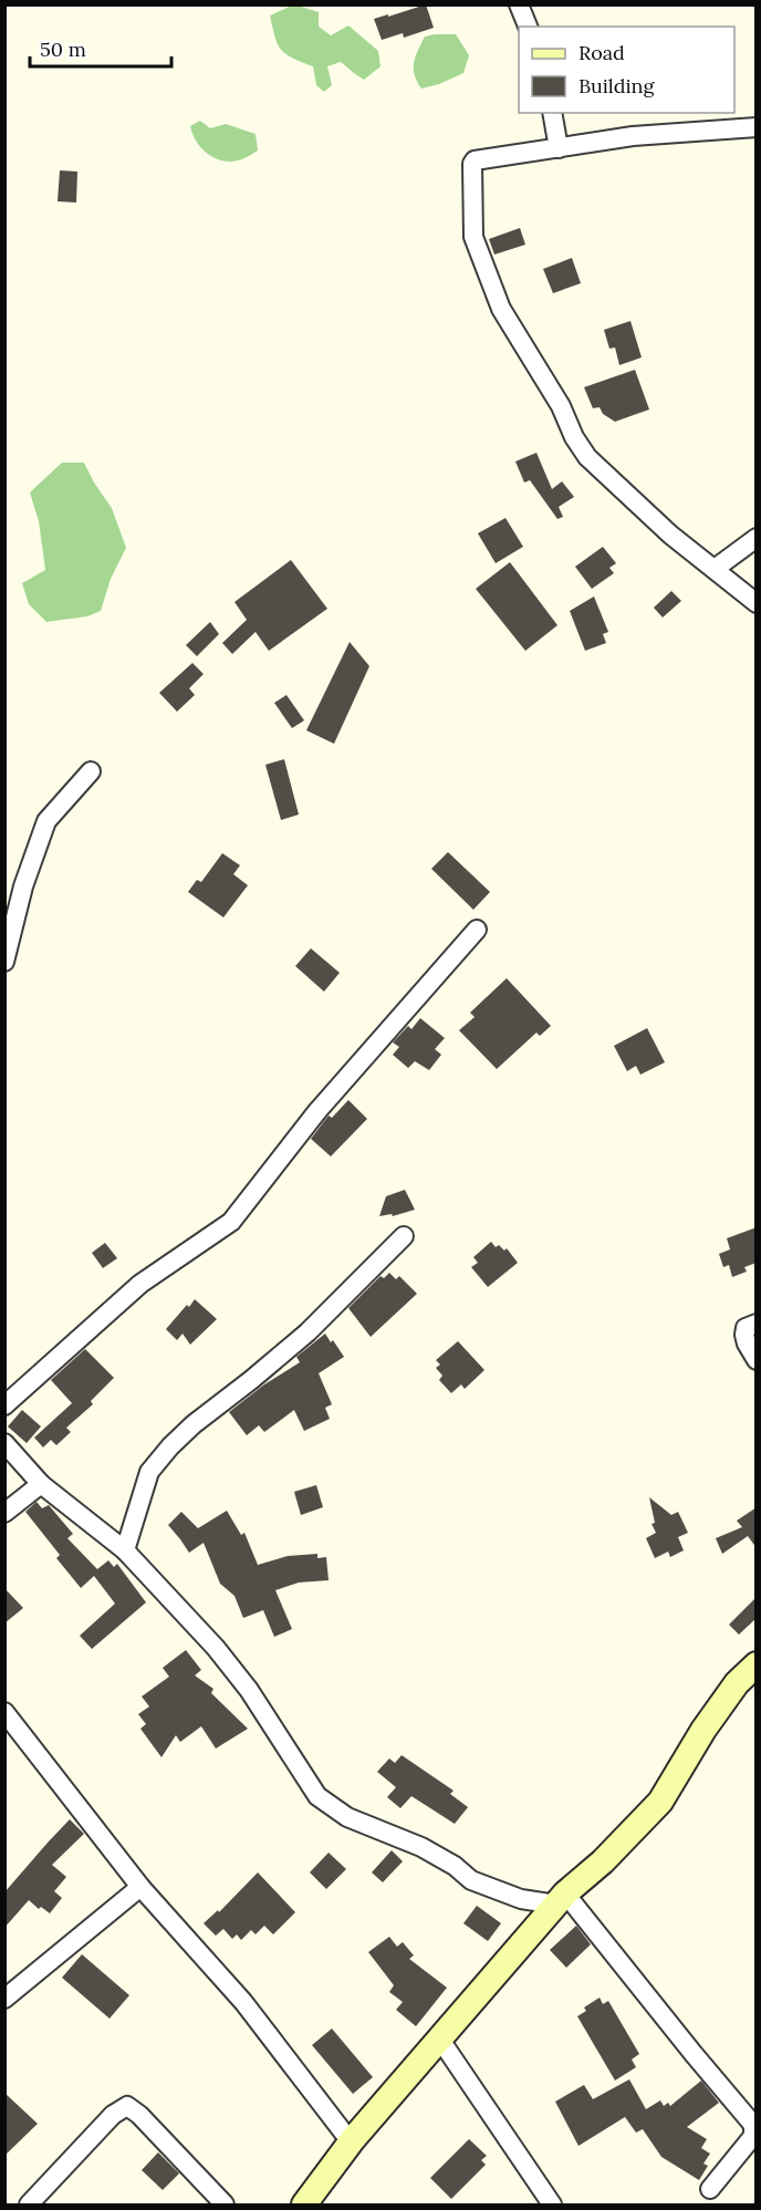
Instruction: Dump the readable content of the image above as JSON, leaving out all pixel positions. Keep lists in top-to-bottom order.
{
  "legend": ["Road", "Building"],
  "scale_bar": "50 m"
}
